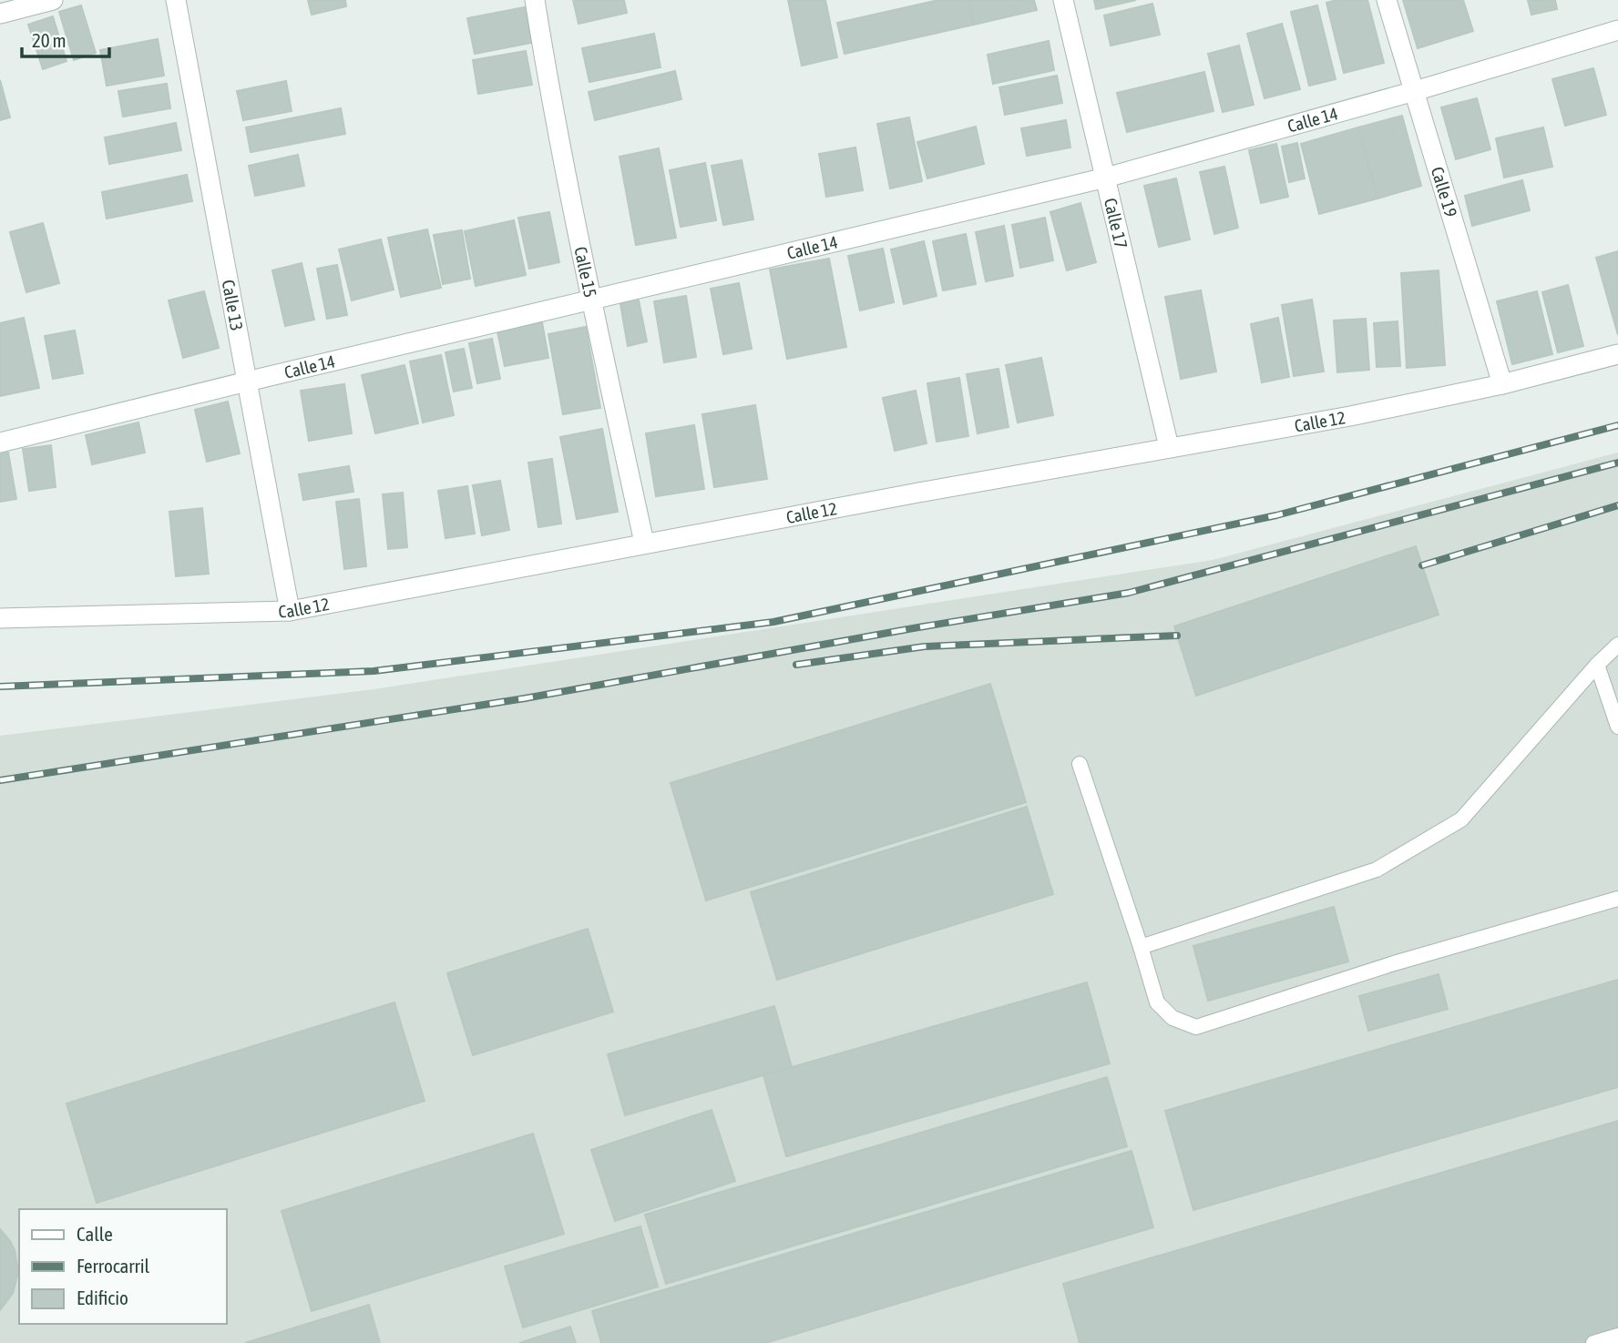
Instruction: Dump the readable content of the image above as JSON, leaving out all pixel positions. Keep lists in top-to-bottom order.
{
  "streets": {
    "street": [
      "Calle 14",
      "Calle 19",
      "Calle 17",
      "Calle 15",
      "Calle 13",
      "Calle 12"
    ]
  },
  "crossings": [
    ["Calle 14", "Calle 19"],
    ["Calle 14", "Calle 17"],
    ["Calle 14", "Calle 15"],
    ["Calle 14", "Calle 13"],
    ["Calle 19", "Calle 12"],
    ["Calle 17", "Calle 12"],
    ["Calle 15", "Calle 12"],
    ["Calle 13", "Calle 12"]
  ],
  "legend": ["Calle", "Ferrocarril", "Edificio"],
  "scale_bar": "20 m"
}
